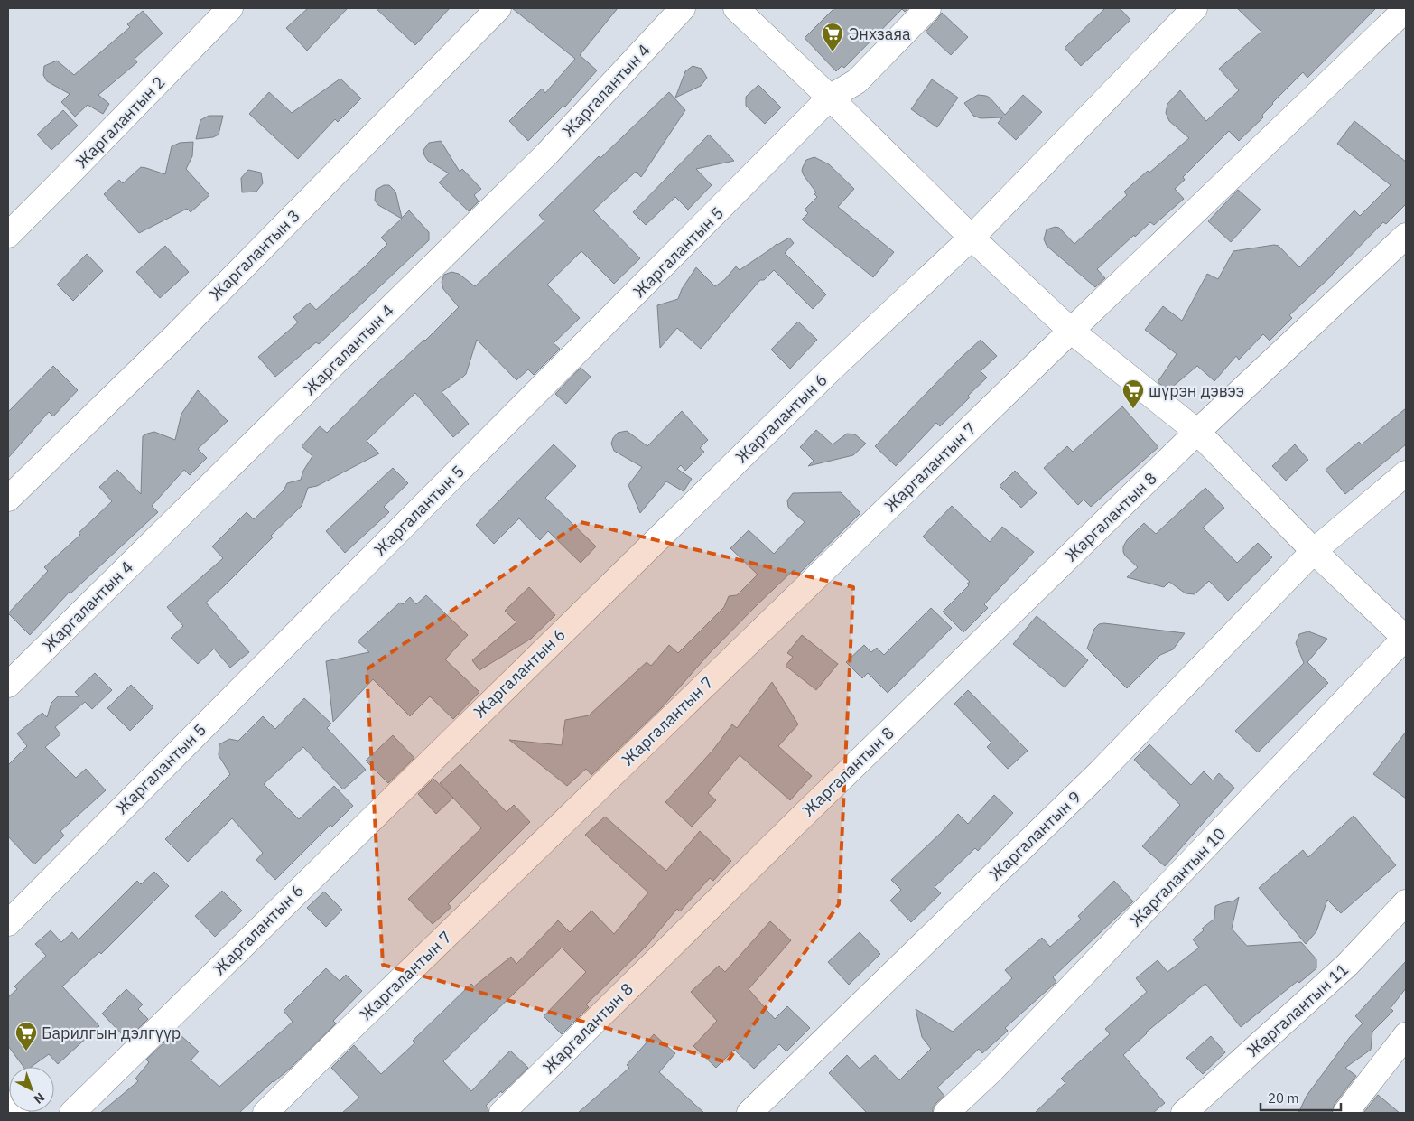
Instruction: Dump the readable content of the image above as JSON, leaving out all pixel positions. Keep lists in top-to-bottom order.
{
  "streets": {
    "street": [
      "Жаргалантын 4",
      "Жаргалантын 2",
      "Жаргалантын 5",
      "Жаргалантын 3",
      "Жаргалантын 6",
      "Жаргалантын 7",
      "Жаргалантын 8",
      "Жаргалантын 9",
      "Жаргалантын 10",
      "Жаргалантын 11"
    ]
  },
  "places": {
    "supermarket": ["Энхзаяа", "шүрэн дэвээ", "Барилгын дэлгүүр"]
  },
  "scale_bar": "20 m",
  "north": "bottom right"
}
